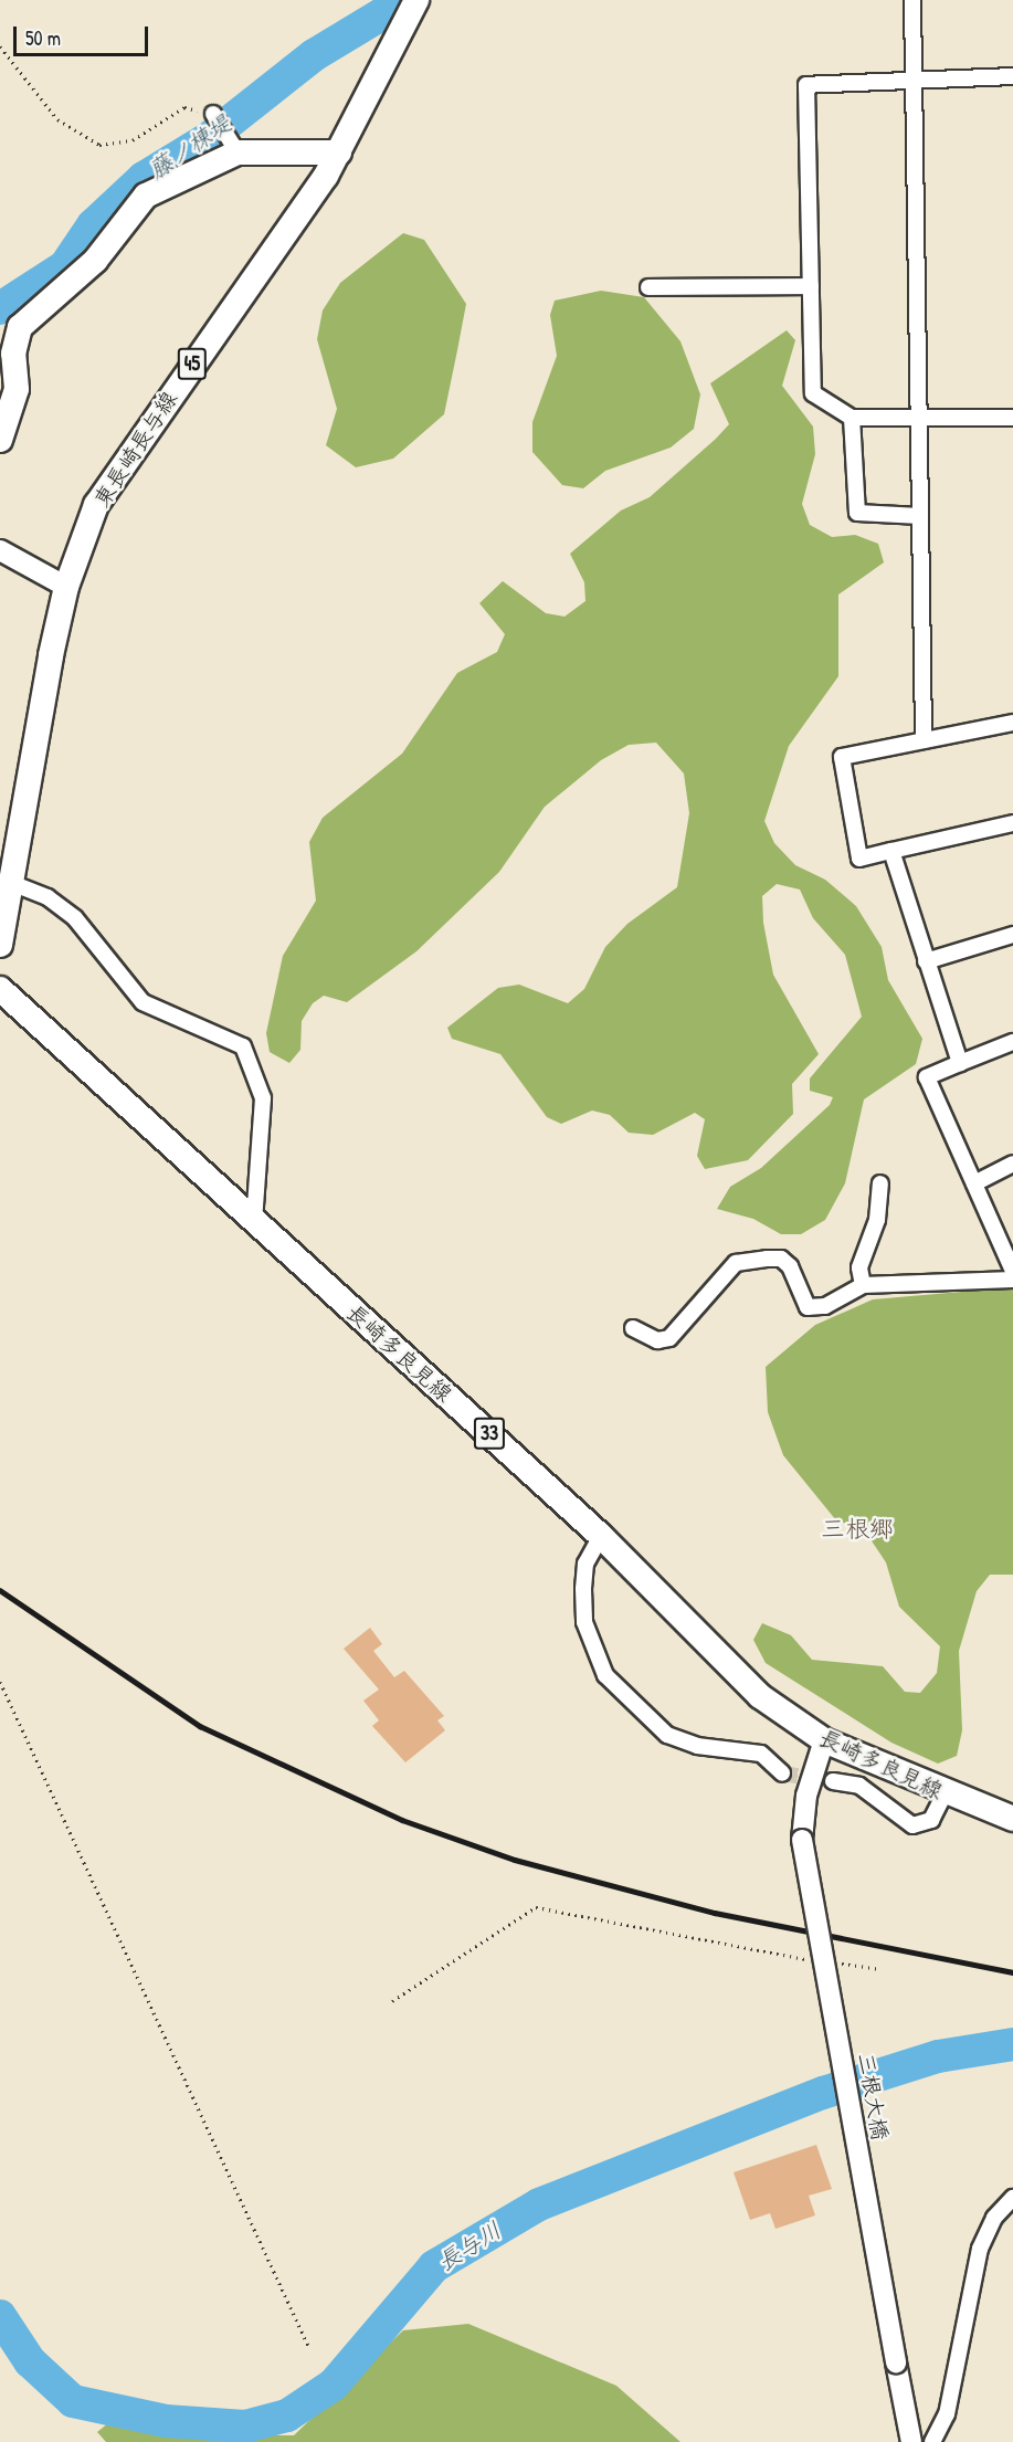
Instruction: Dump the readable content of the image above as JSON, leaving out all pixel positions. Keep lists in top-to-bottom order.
{
  "streets": {
    "main road": [
      "45",
      "東長崎長与線",
      "長崎多良見線",
      "33"
    ],
    "street": ["三根大橋"]
  },
  "crossings": [
    ["長崎多良見線", "三根大橋"]
  ],
  "districts": ["三根郷"],
  "water": ["藤ノ棟堤", "長与川"],
  "scale_bar": "50 m"
}
